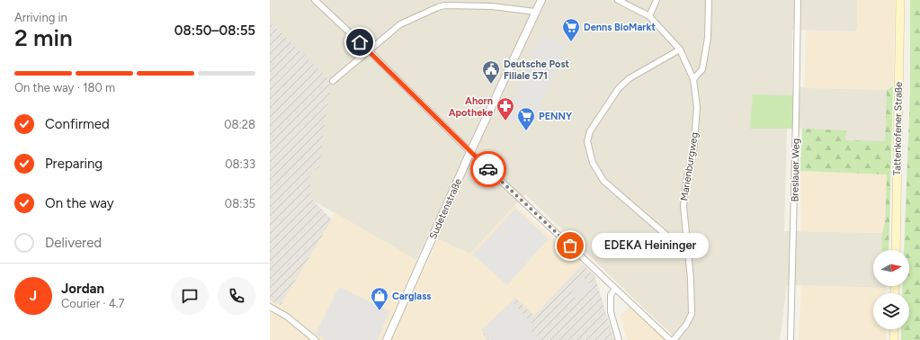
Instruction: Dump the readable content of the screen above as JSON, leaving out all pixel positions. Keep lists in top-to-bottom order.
{
  "streets": {
    "main road": ["Tattenkofener Straße"],
    "street": ["Marienburgweg", "Breslauer Weg", "Sudetenstraße"]
  },
  "places": {
    "supermarket": ["Denns BioMarkt", "PENNY"],
    "public building": ["Deutsche Post Filiale 571"],
    "pharmacy": ["Ahorn Apotheke"],
    "other": ["EDEKA Heininger"],
    "shop": ["Carglass"]
  },
  "north": "right",
  "page": {
    "heading": ["2 min", "Arriving in", "08:50–08:55"],
    "panel": ["Jordan", "Courier · 4.7"],
    "bar": "On the way · 180 m",
    "list": [
      ["Confirmed", "08:28"],
      ["Preparing", "08:33"],
      ["On the way", "08:35"],
      "Delivered"
    ],
    "bubble": "EDEKA Heininger",
    "round": "J"
  }
}
